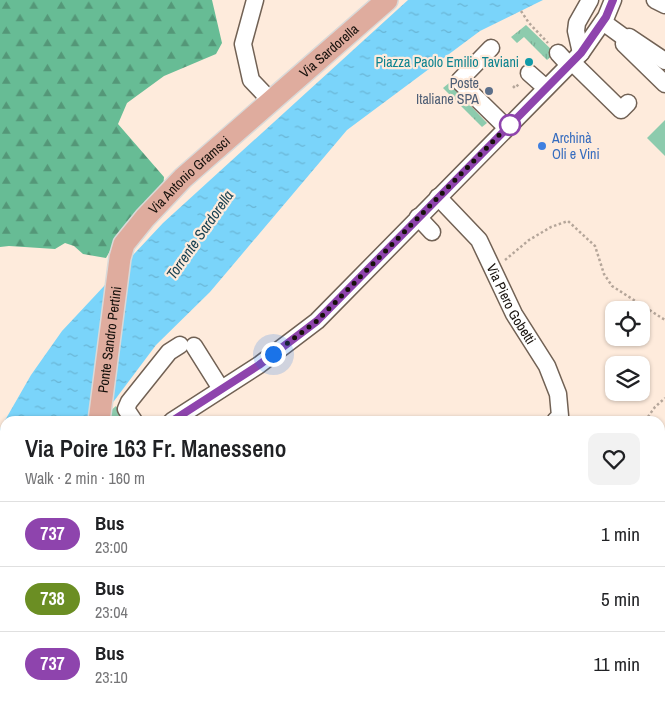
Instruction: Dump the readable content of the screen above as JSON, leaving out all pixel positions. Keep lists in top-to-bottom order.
{
  "streets": {
    "main road": ["Via Sardorella", "Via Antonio Gramsci", "Ponte Sandro Pertini"],
    "street": ["Via Piero Gobetti"]
  },
  "crossings": [
    ["Via Sardorella", "Via Antonio Gramsci"],
    ["Via Antonio Gramsci", "Ponte Sandro Pertini"]
  ],
  "water": ["Torrente Sardorella"],
  "places": ["Piazza Paolo Emilio Taviani", "Poste Italiane SPA", "Archinà Oli e Vini"],
  "lines": ["bus line 737"],
  "page": {
    "heading": ["Via Poire 163 Fr. Manesseno", "Walk · 2 min · 160 m"],
    "list": [
      {
        "mark": "737",
        "name": "Bus",
        "note": "23:00",
        "value": "1 min"
      },
      {
        "mark": "738",
        "name": "Bus",
        "note": "23:04",
        "value": "5 min"
      },
      {
        "mark": "737",
        "name": "Bus",
        "note": "23:10",
        "value": "11 min"
      }
    ]
  }
}
